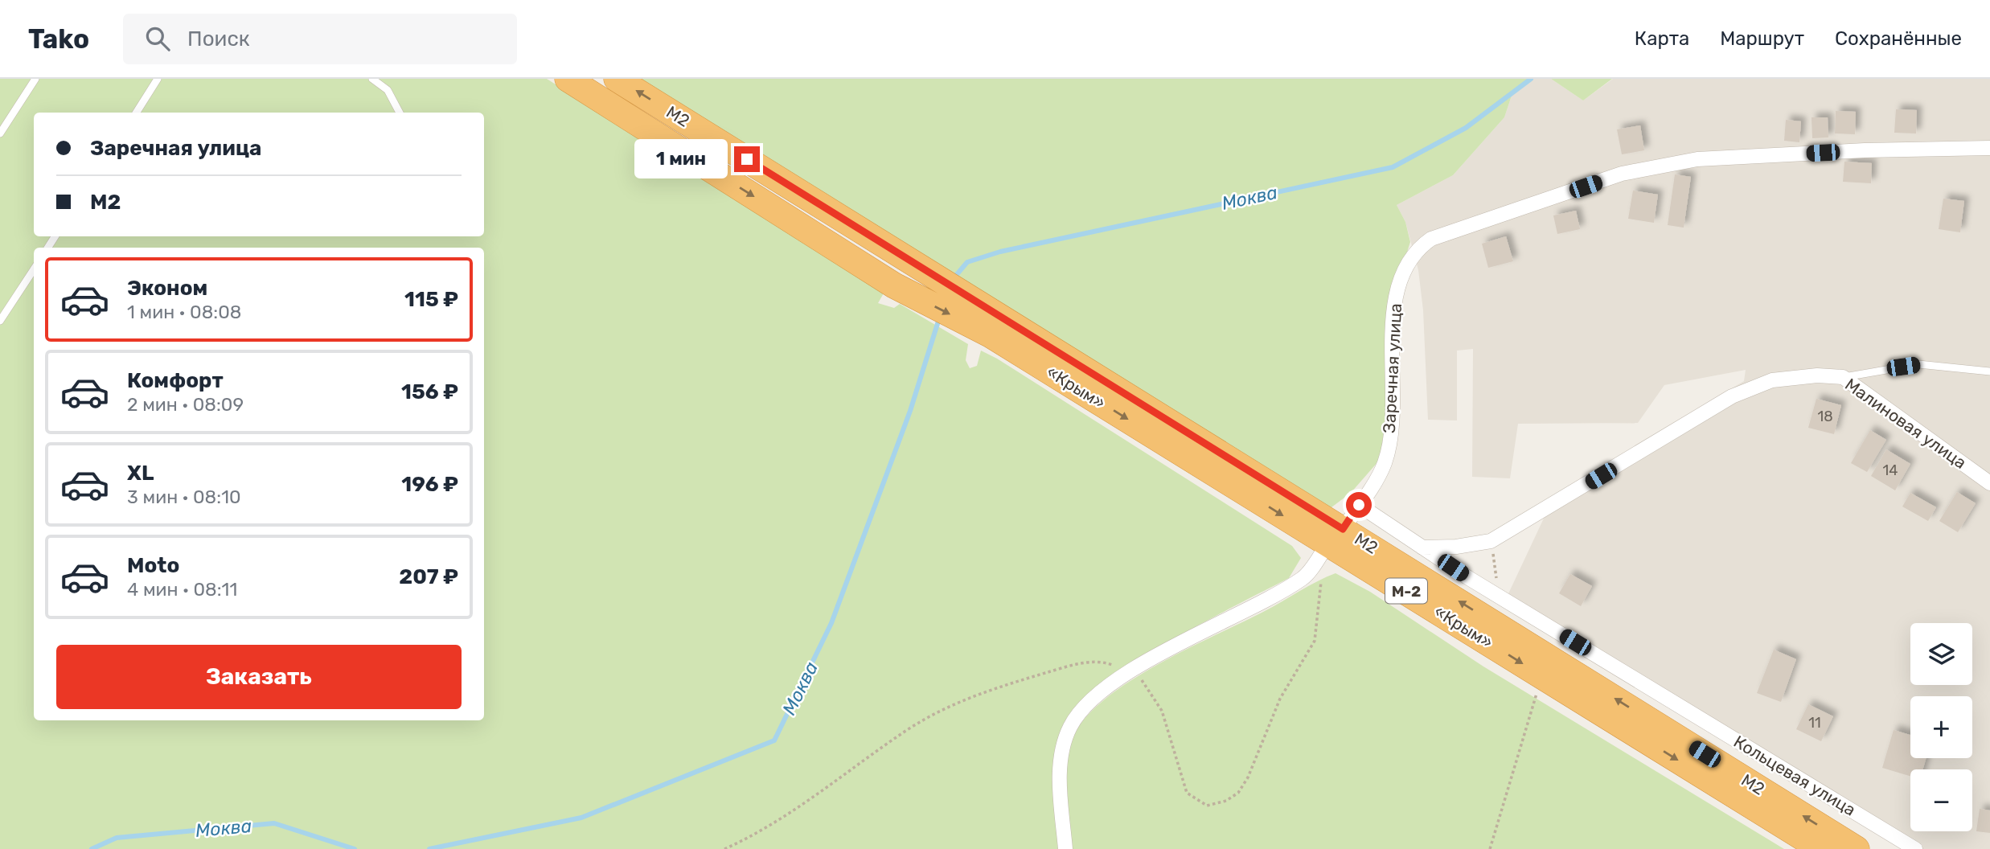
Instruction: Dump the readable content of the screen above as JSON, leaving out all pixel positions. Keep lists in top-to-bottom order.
{
  "streets": {
    "highway": ["М2", "«Крым»", "М-2"],
    "street": ["Заречная улица", "Малиновая улица", "Кольцевая улица"]
  },
  "crossings": [
    ["М2", "Заречная улица"],
    ["Заречная улица", "Кольцевая улица"],
    ["Малиновая улица", "Кольцевая улица"]
  ],
  "one_way": ["М2", "«Крым»"],
  "water": ["Моква"],
  "house_numbers": ["18", "14", "11"],
  "page": {
    "header": "Tako",
    "search": "Поиск",
    "nav": ["Карта", "Маршрут", "Сохранённые"],
    "banner": ["Заречная улица", "М2"],
    "bubble": "1 мин",
    "list": [
      {
        "name": "Эконом",
        "note": "1 мин · 08:08",
        "value": "115 ₽"
      },
      {
        "name": "Комфорт",
        "note": "2 мин · 08:09",
        "value": "156 ₽"
      },
      {
        "name": "XL",
        "note": "3 мин · 08:10",
        "value": "196 ₽"
      },
      {
        "name": "Moto",
        "note": "4 мин · 08:11",
        "value": "207 ₽"
      }
    ],
    "map_buttons": ["+", "−"],
    "buttons": "Заказать"
  }
}
